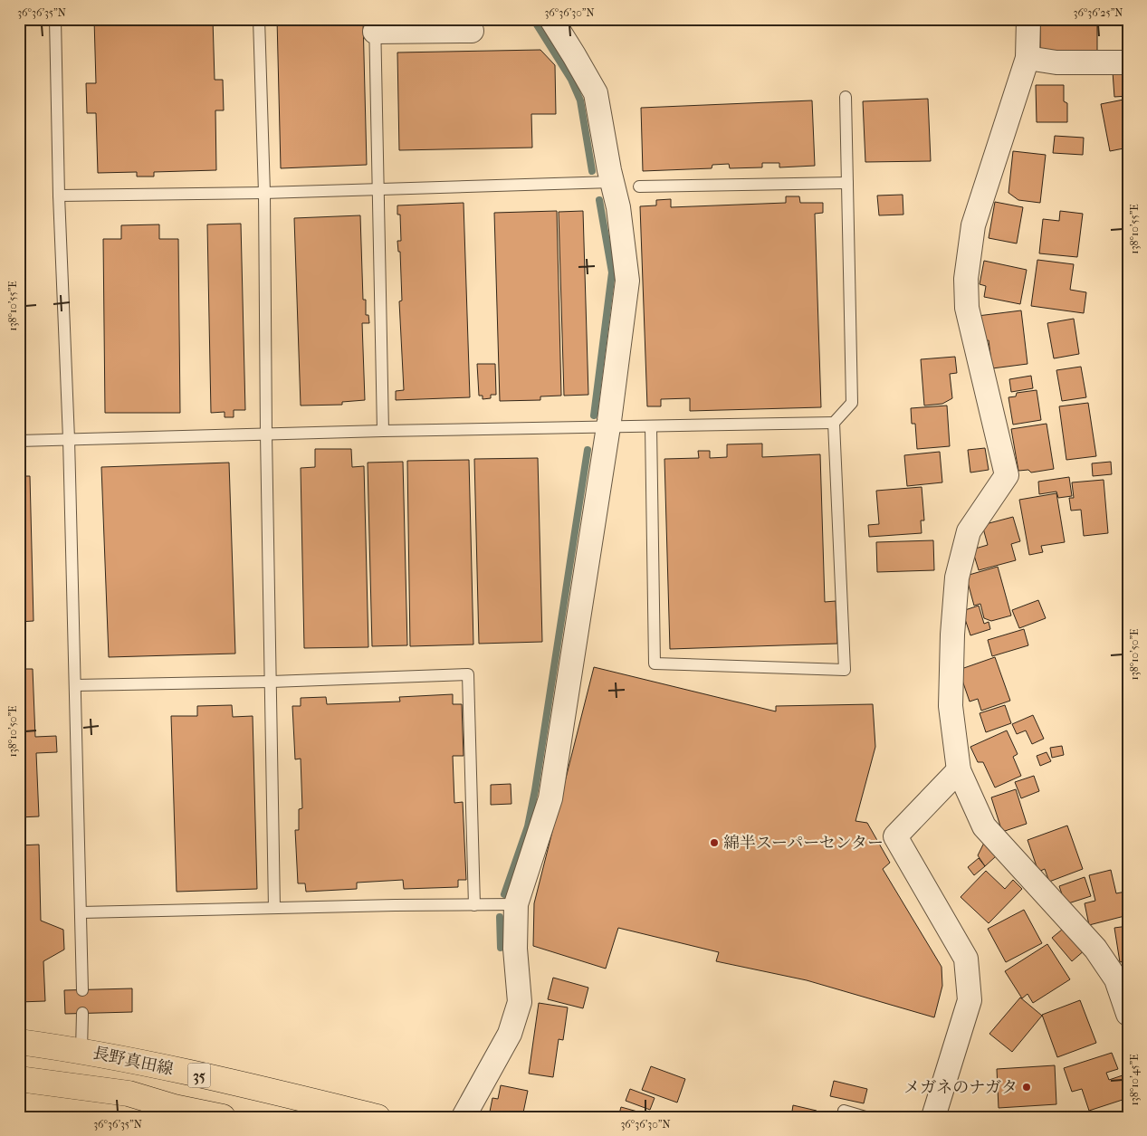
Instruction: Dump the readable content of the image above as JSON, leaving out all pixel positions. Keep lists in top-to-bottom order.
{
  "streets": {
    "main road": ["長野真田線", "35"]
  },
  "places": ["綿半スーパーセンター", "メガネのナガタ"],
  "coordinates": [
    "36°36'35\"N",
    "36°36'30\"N",
    "36°36'25\"N",
    "138°10'55\"E",
    "138°10'50\"E",
    "138°10'45\"E"
  ]
}
